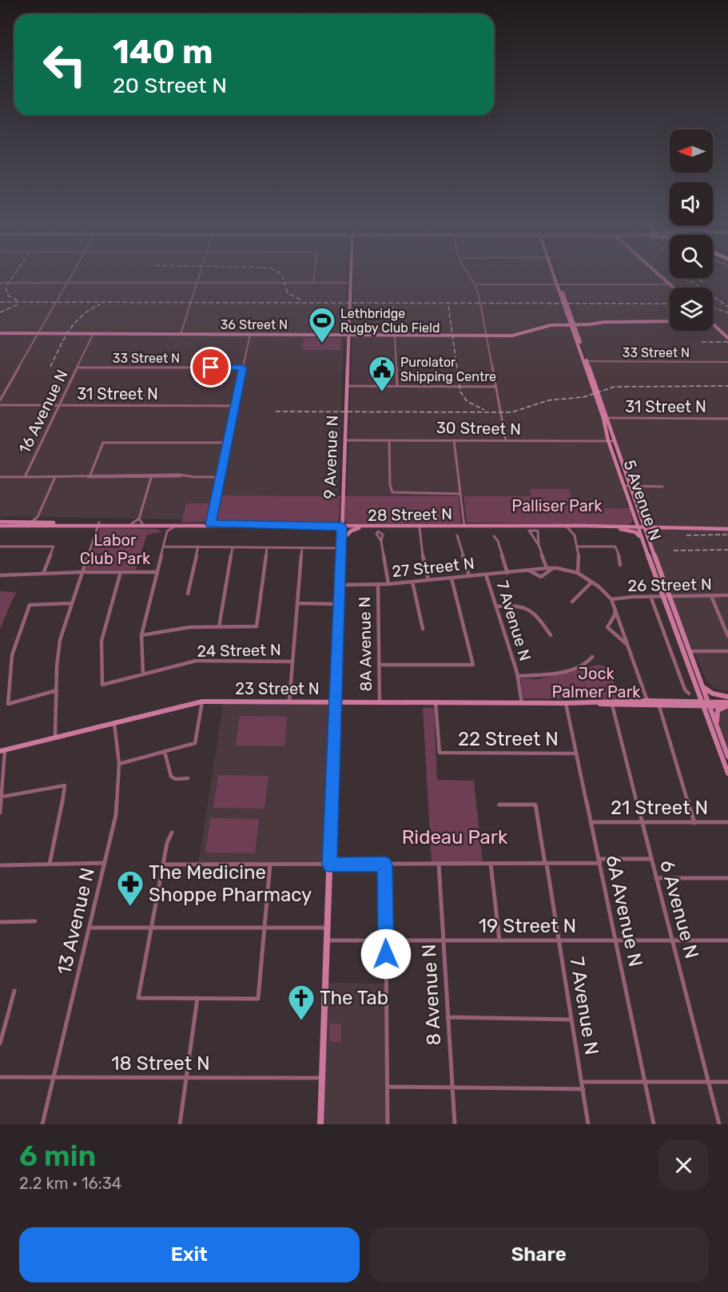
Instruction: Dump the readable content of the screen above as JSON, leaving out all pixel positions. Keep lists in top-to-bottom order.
{
  "streets": {
    "main road": [
      "36 Street N",
      "9 Avenue N",
      "5 Avenue N",
      "28 Street N",
      "23 Street N"
    ],
    "street": [
      "33 Street N",
      "31 Street N",
      "16 Avenue N",
      "30 Street N",
      "27 Street N",
      "26 Street N",
      "7 Avenue N",
      "8A Avenue N",
      "24 Street N",
      "22 Street N",
      "21 Street N",
      "6 Avenue N",
      "6A Avenue N",
      "13 Avenue N",
      "19 Street N",
      "8 Avenue N",
      "18 Street N"
    ]
  },
  "crossings": [
    ["36 Street N", "16 Avenue N"],
    ["36 Street N", "9 Avenue N"],
    ["36 Street N", "5 Avenue N"],
    ["33 Street N", "16 Avenue N"],
    ["33 Street N", "5 Avenue N"],
    ["31 Street N", "16 Avenue N"],
    ["31 Street N", "5 Avenue N"],
    ["30 Street N", "9 Avenue N"],
    ["30 Street N", "5 Avenue N"],
    ["9 Avenue N", "28 Street N"],
    ["9 Avenue N", "27 Street N"],
    ["9 Avenue N", "23 Street N"],
    ["9 Avenue N", "19 Street N"],
    ["9 Avenue N", "18 Street N"],
    ["5 Avenue N", "28 Street N"],
    ["5 Avenue N", "26 Street N"],
    ["5 Avenue N", "23 Street N"],
    ["27 Street N", "7 Avenue N"],
    ["27 Street N", "8A Avenue N"],
    ["7 Avenue N", "23 Street N"],
    ["7 Avenue N", "19 Street N"],
    ["8A Avenue N", "23 Street N"],
    ["23 Street N", "22 Street N"],
    ["23 Street N", "6 Avenue N"],
    ["23 Street N", "6A Avenue N"],
    ["23 Street N", "13 Avenue N"],
    ["22 Street N", "6A Avenue N"],
    ["21 Street N", "6 Avenue N"],
    ["21 Street N", "6A Avenue N"],
    ["6 Avenue N", "19 Street N"],
    ["6A Avenue N", "19 Street N"],
    ["13 Avenue N", "18 Street N"],
    ["19 Street N", "8 Avenue N"]
  ],
  "parks": [
    "Palliser Park",
    "Labor Club Park",
    "Jock Palmer Park",
    "Rideau Park"
  ],
  "places": {
    "sports": ["Lethbridge Rugby Club Field"],
    "public building": ["Purolator Shipping Centre"],
    "pharmacy": ["The Medicine Shoppe Pharmacy"],
    "church": ["The Tab"]
  },
  "north": "left",
  "page": {
    "turn": ["140 m", "20 Street N"],
    "heading": ["6 min", "2.2 km · 16:34"],
    "buttons": ["Exit", "Share"]
  }
}
